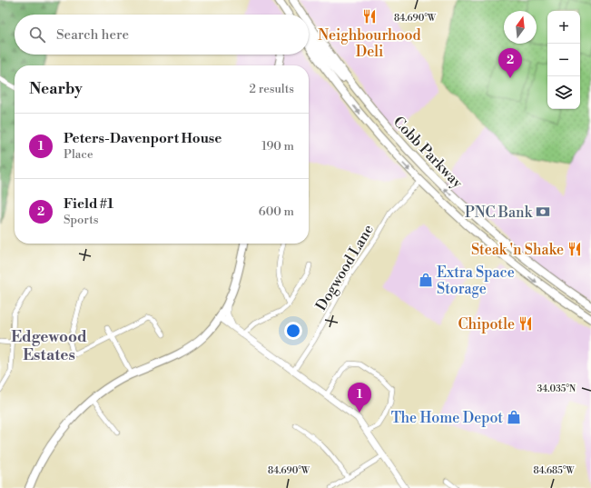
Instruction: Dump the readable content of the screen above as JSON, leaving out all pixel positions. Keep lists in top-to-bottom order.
{
  "streets": {
    "main road": ["Cobb Parkway"],
    "street": ["Dogwood Lane"]
  },
  "crossings": [
    ["Cobb Parkway", "Dogwood Lane"]
  ],
  "districts": ["Edgewood Estates"],
  "places": {
    "restaurant": ["Neighbourhood Deli", "Steak 'n Shake", "Chipotle"],
    "bank": ["PNC Bank"],
    "shop": ["Extra Space Storage", "The Home Depot"]
  },
  "north": "top",
  "page": {
    "map_buttons": ["+", "−"],
    "search": "Search here",
    "pins": ["2", "1"],
    "heading": ["Nearby", "2 results"],
    "list": [
      {
        "mark": "1",
        "name": "Peters-Davenport House",
        "note": "Place",
        "value": "190 m"
      },
      {
        "mark": "2",
        "name": "Field #1",
        "note": "Sports",
        "value": "600 m"
      }
    ]
  },
  "coordinates": ["84.690°W", "34.035°N", "84.685°W"]
}
